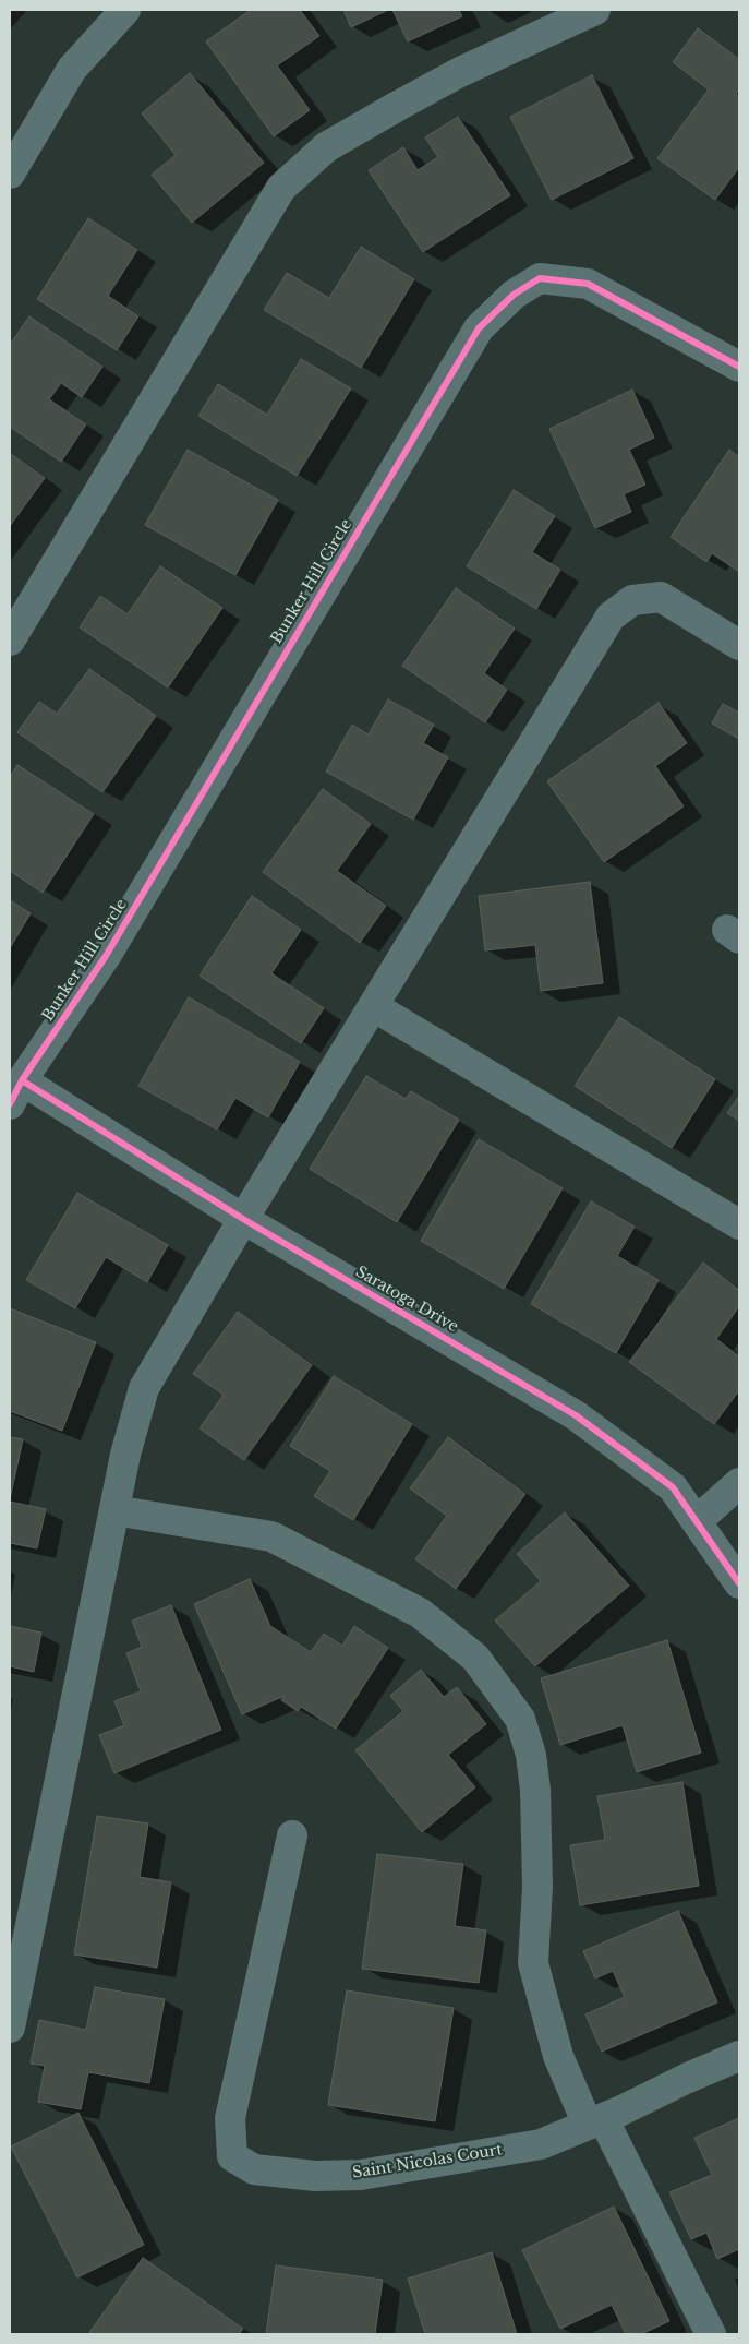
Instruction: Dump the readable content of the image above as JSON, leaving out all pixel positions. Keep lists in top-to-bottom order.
{
  "streets": {
    "street": ["Bunker Hill Circle", "Saratoga Drive", "Saint Nicolas Court"]
  },
  "crossings": [
    ["Bunker Hill Circle", "Saratoga Drive"]
  ]
}
